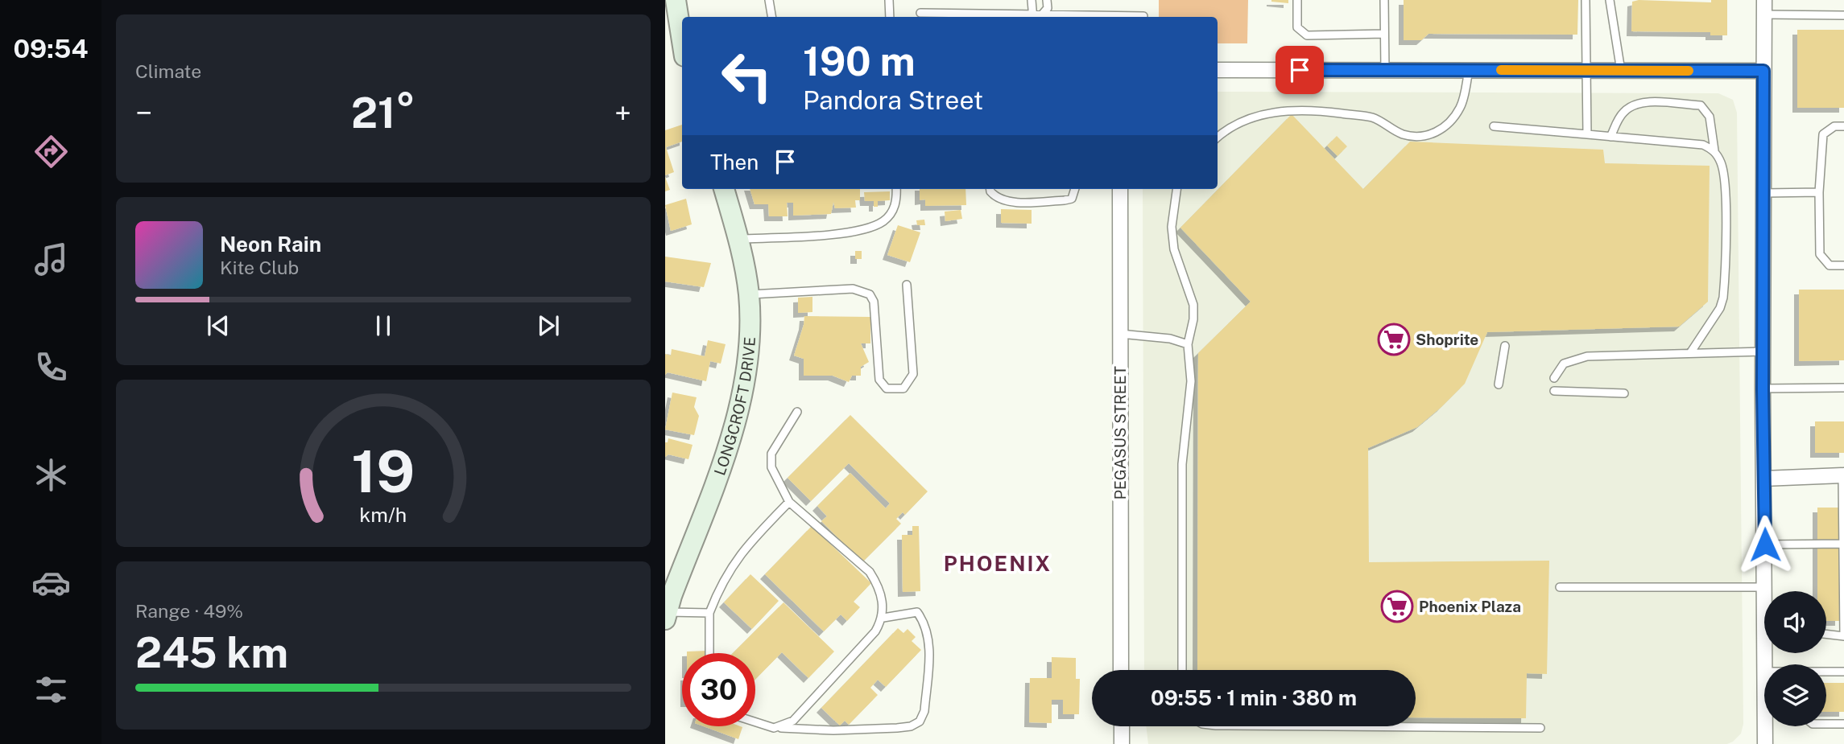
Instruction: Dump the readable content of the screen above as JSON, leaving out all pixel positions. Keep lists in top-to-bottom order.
{
  "streets": {
    "street": ["LONGCROFT DRIVE", "PEGASUS STREET"]
  },
  "districts": ["PHOENIX"],
  "places": {
    "supermarket": ["Shoprite", "Phoenix Plaza"]
  },
  "page": {
    "tabs": "09:54",
    "tile": [
      "Climate",
      ["Range · 49%", "245 km"]
    ],
    "turn": ["190 m", "Pandora Street"],
    "heat": ["−", "21°", "+"],
    "then": "Then",
    "song": ["Neon Rain", "Kite Club"],
    "limit": "30",
    "trip": "09:55 · 1 min · 380 m",
    "gauge": ["19", "km/h"]
  }
}
